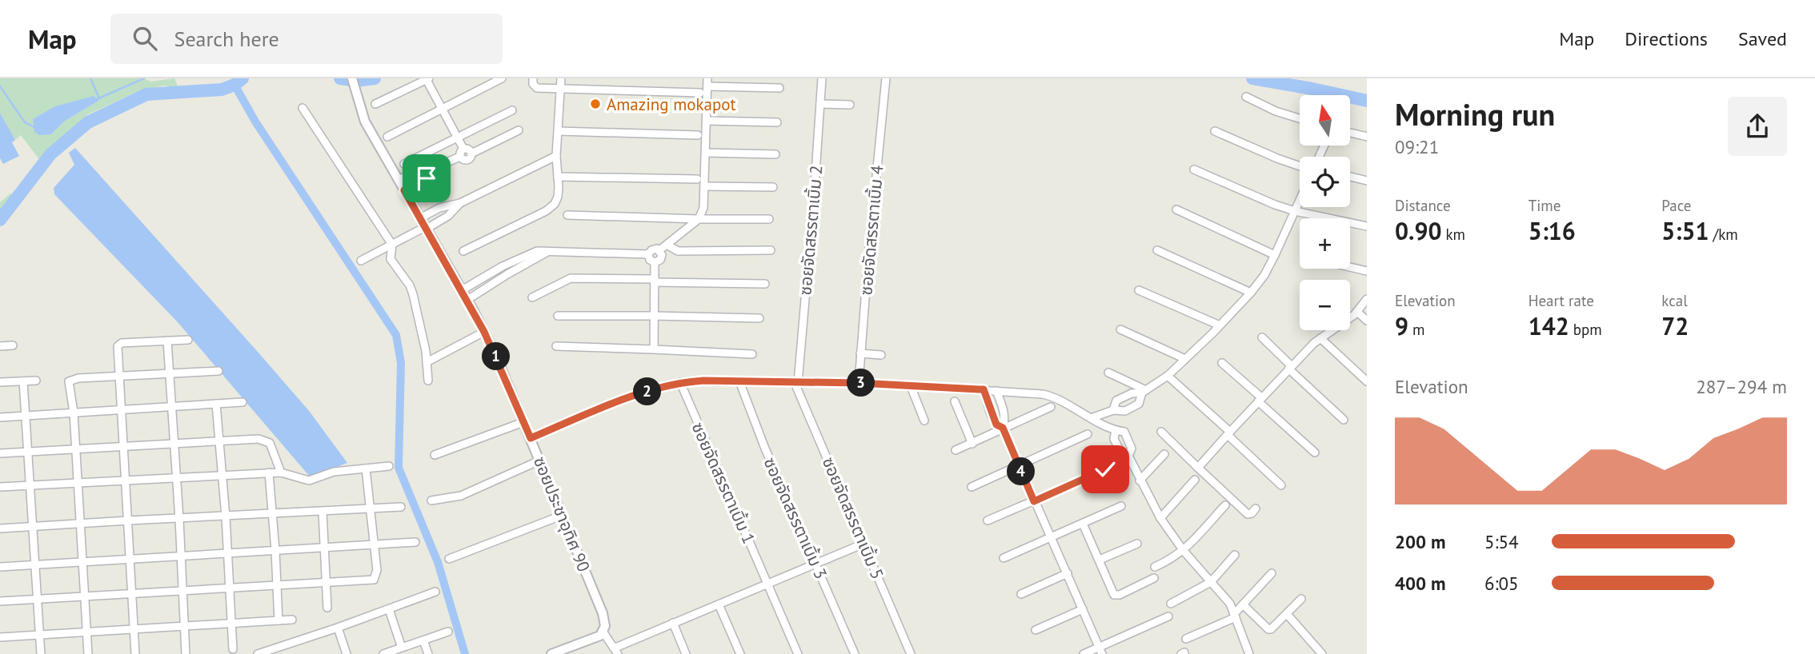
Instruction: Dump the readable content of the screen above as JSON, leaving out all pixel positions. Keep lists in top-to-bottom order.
{
  "streets": {
    "street": [
      "ซอยจัดสรรตาเบิ้ม 2",
      "ซอยจัดสรรตาเบิ้ม 4",
      "ซอยจัดสรรตาเบิ้ม 1",
      "ซอยประชาอุทิศ 90",
      "ซอยจัดสรรตาเบิ้ม 3",
      "ซอยจัดสรรตาเบิ้ม 5"
    ]
  },
  "crossings": [
    ["ซอยจัดสรรตาเบิ้ม 2", "ซอยจัดสรรตาเบิ้ม 5"]
  ],
  "places": ["Amazing mokapot"],
  "north": "top",
  "page": {
    "header": "Map",
    "search": "Search here",
    "nav": ["Map", "Directions", "Saved"],
    "heading": ["Morning run", "09:21"],
    "map_buttons": ["+", "−"],
    "stats": [
      ["Distance", "0.90 km"],
      ["Time", "5:16"],
      ["Pace", "5:51 /km"],
      ["Elevation", "9 m"],
      ["Heart rate", "142 bpm"],
      ["kcal", "72"]
    ],
    "pins": [
      "1",
      "3",
      "2",
      "4"
    ],
    "chart": ["Elevation", "287–294 m"],
    "list": [
      {
        "name": "200 m",
        "note": "5:54"
      },
      {
        "name": "400 m",
        "note": "6:05"
      }
    ]
  }
}
